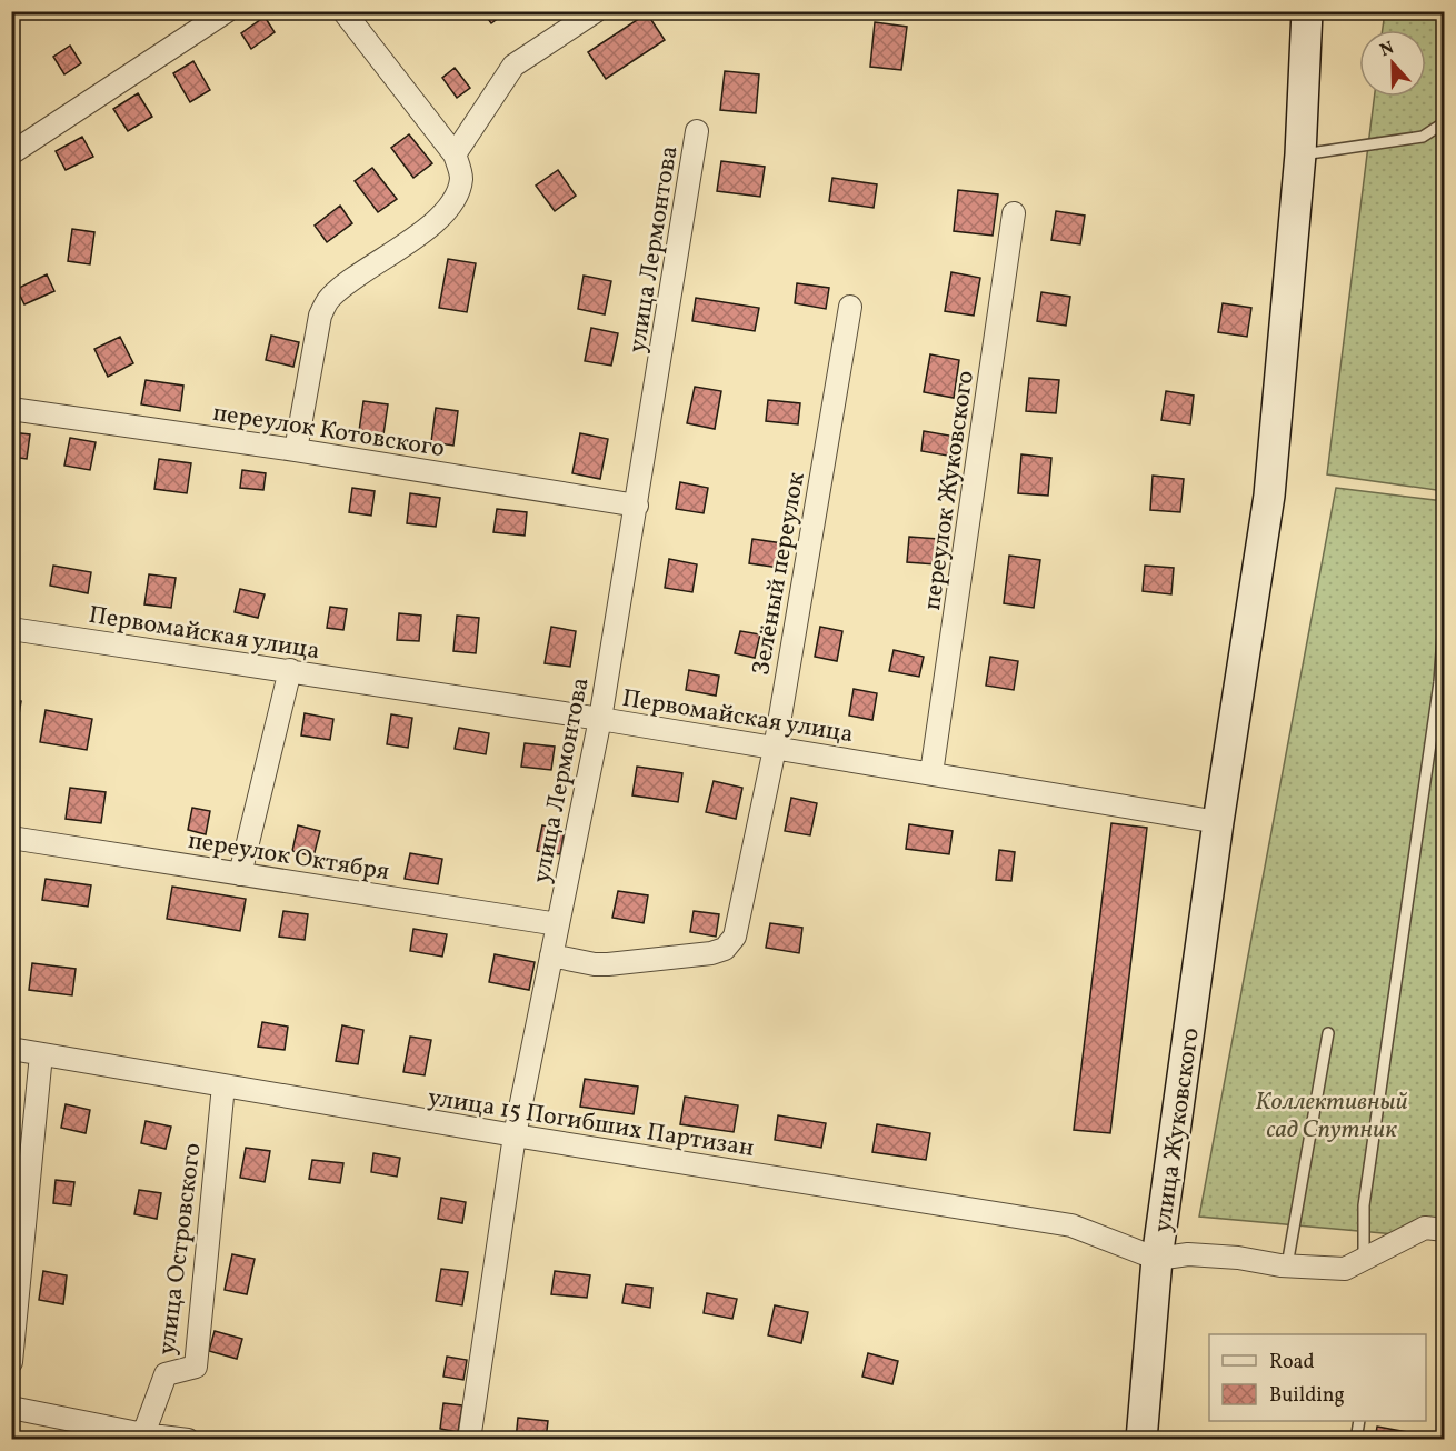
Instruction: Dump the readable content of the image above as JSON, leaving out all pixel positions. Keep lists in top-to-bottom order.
{
  "streets": {
    "street": [
      "улица Лермонтова",
      "переулок Котовского",
      "переулок Жуковского",
      "Зелёный переулок",
      "Первомайская улица",
      "переулок Октября",
      "улица 15 Погибших Партизан",
      "улица Жуковского",
      "улица Островского"
    ]
  },
  "crossings": [
    ["улица Лермонтова", "переулок Котовского"],
    ["улица Лермонтова", "Зелёный переулок"],
    ["улица Лермонтова", "Первомайская улица"],
    ["улица Лермонтова", "переулок Октября"],
    ["улица Лермонтова", "улица 15 Погибших Партизан"],
    ["переулок Жуковского", "Первомайская улица"],
    ["Зелёный переулок", "Первомайская улица"],
    ["Первомайская улица", "улица Жуковского"],
    ["улица 15 Погибших Партизан", "улица Жуковского"],
    ["улица 15 Погибших Партизан", "улица Островского"]
  ],
  "parks": ["Коллективный сад Спутник"],
  "legend": ["Road", "Building"],
  "north": "top"
}
